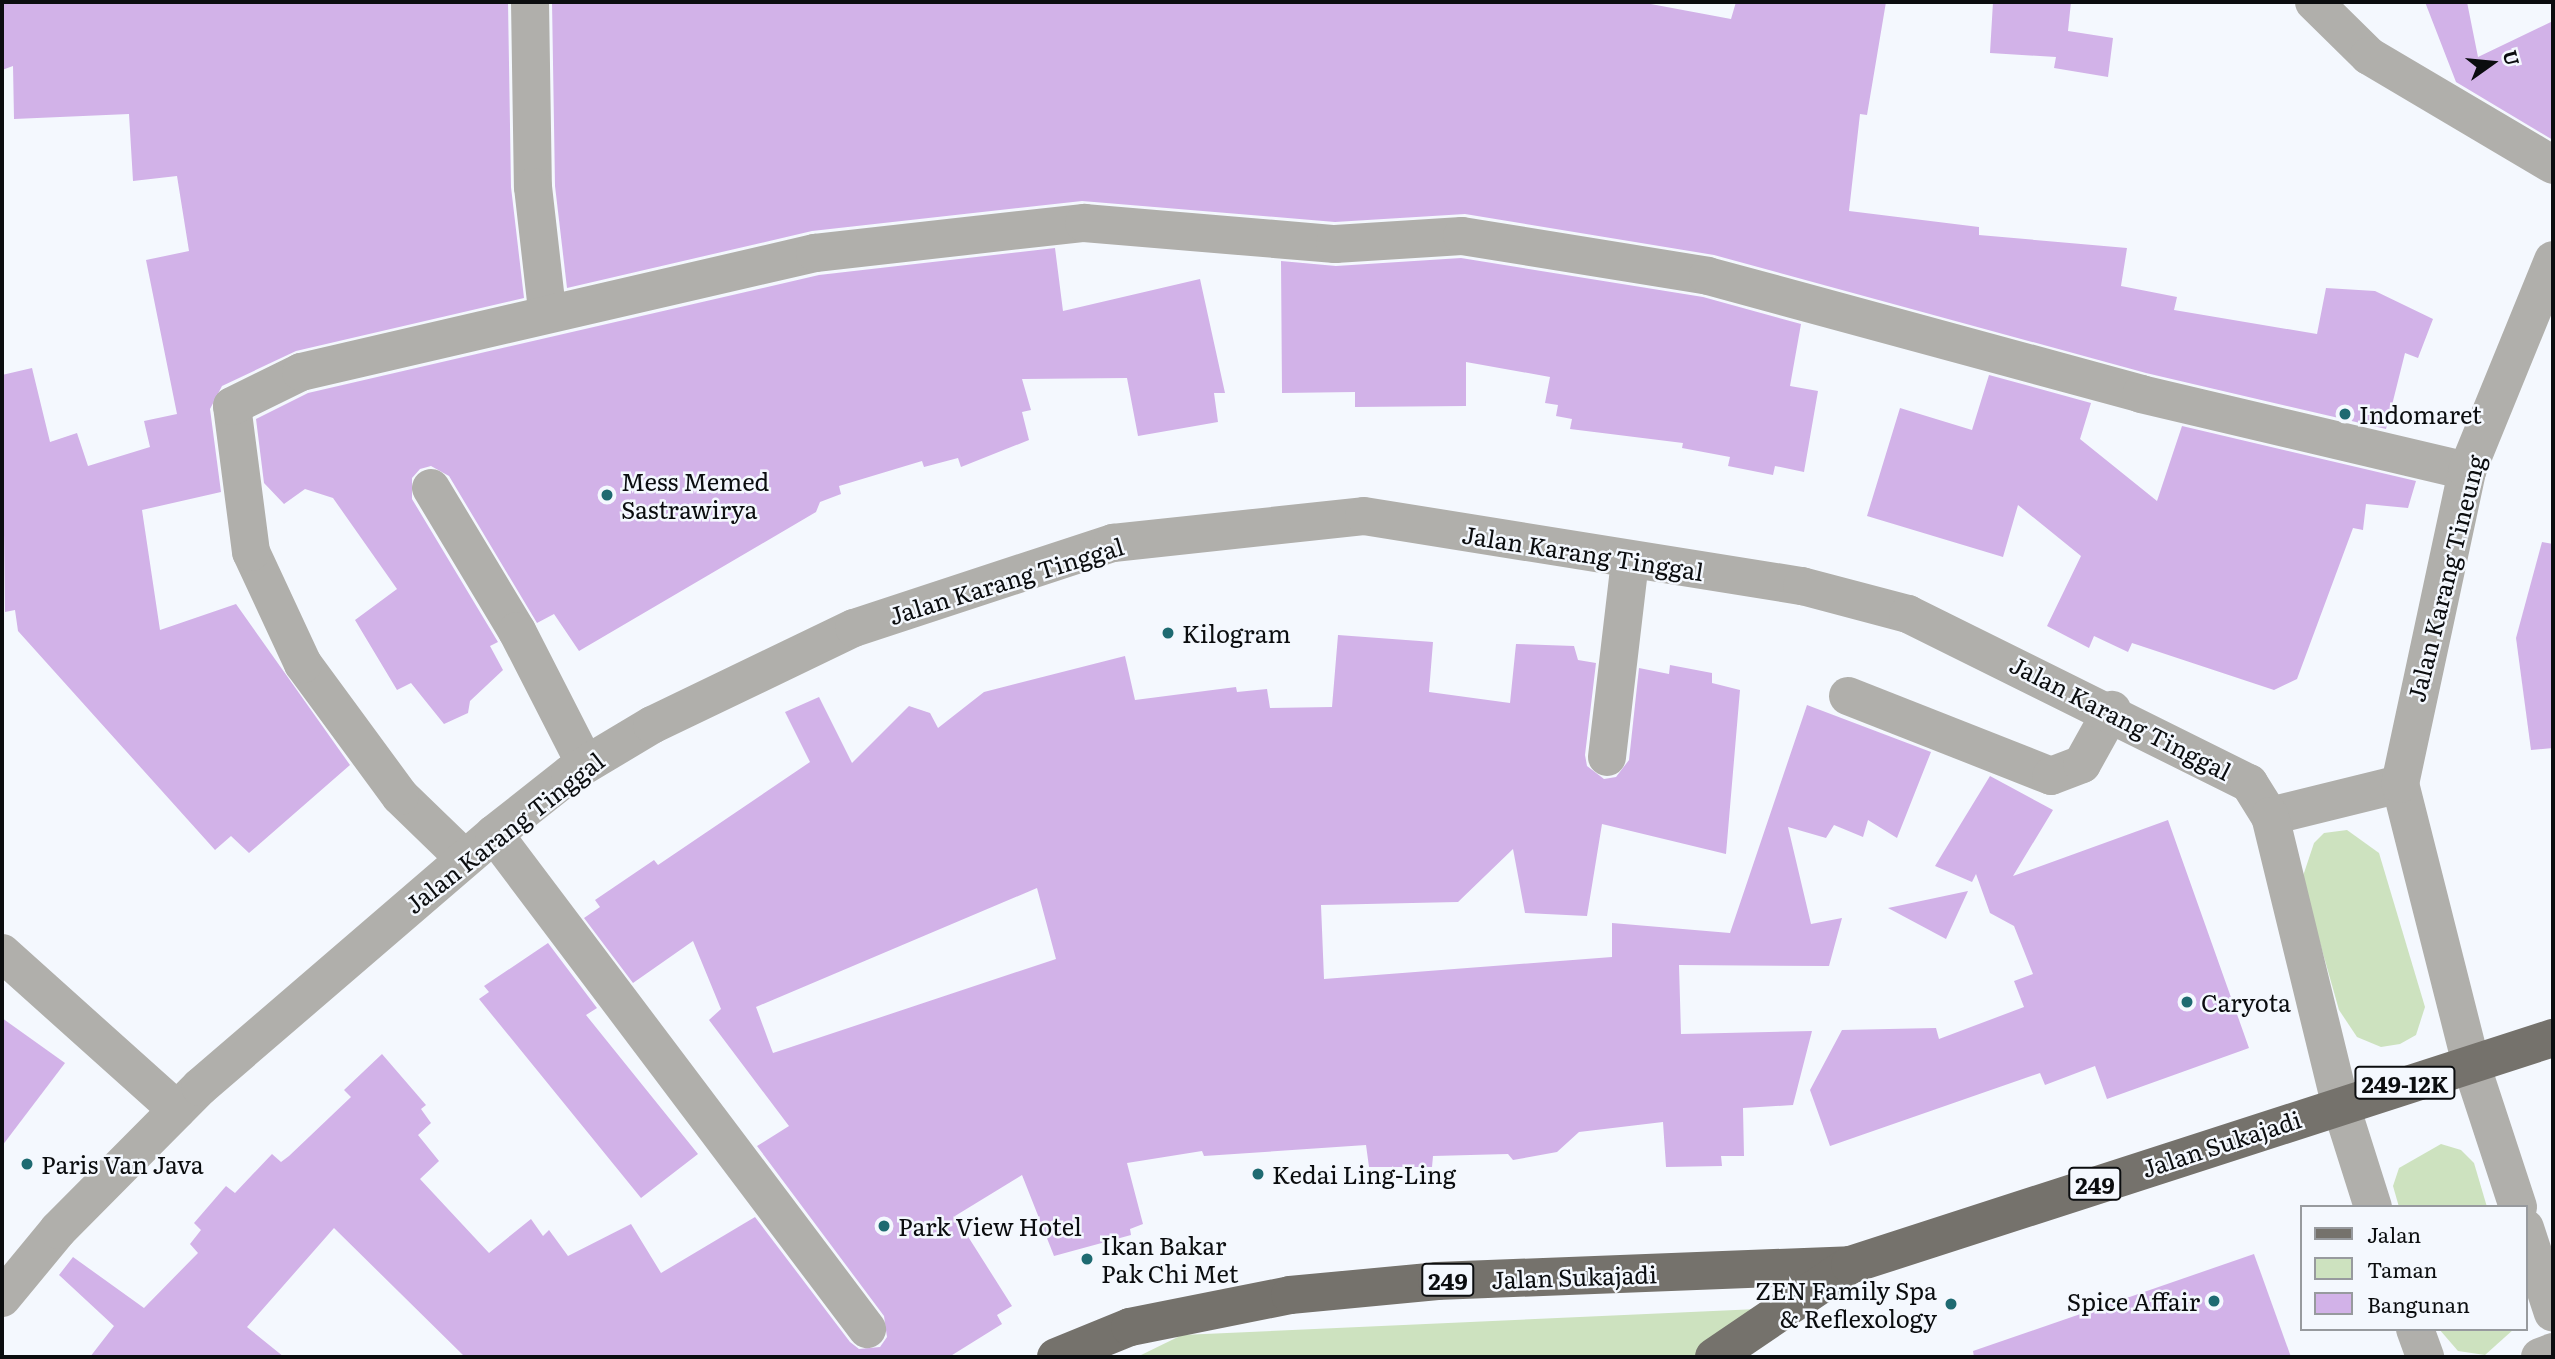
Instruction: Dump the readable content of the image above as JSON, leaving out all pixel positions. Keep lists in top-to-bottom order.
{
  "streets": {
    "main road": ["249-12K", "Jalan Sukajadi", "249"],
    "street": ["Jalan Karang Tinggal", "Jalan Karang Tineung"]
  },
  "crossings": [
    ["Jalan Karang Tineung", "Jalan Sukajadi"]
  ],
  "places": [
    "Indomaret",
    "Mess Memed Sastrawirya",
    "Kilogram",
    "Caryota",
    "Paris Van Java",
    "Kedai Ling-Ling",
    "Park View Hotel",
    "Ikan Bakar Pak Chi Met",
    "Spice Affair",
    "ZEN Family Spa & Reflexology"
  ],
  "legend": ["Jalan", "Taman", "Bangunan"],
  "north": "right"
}
